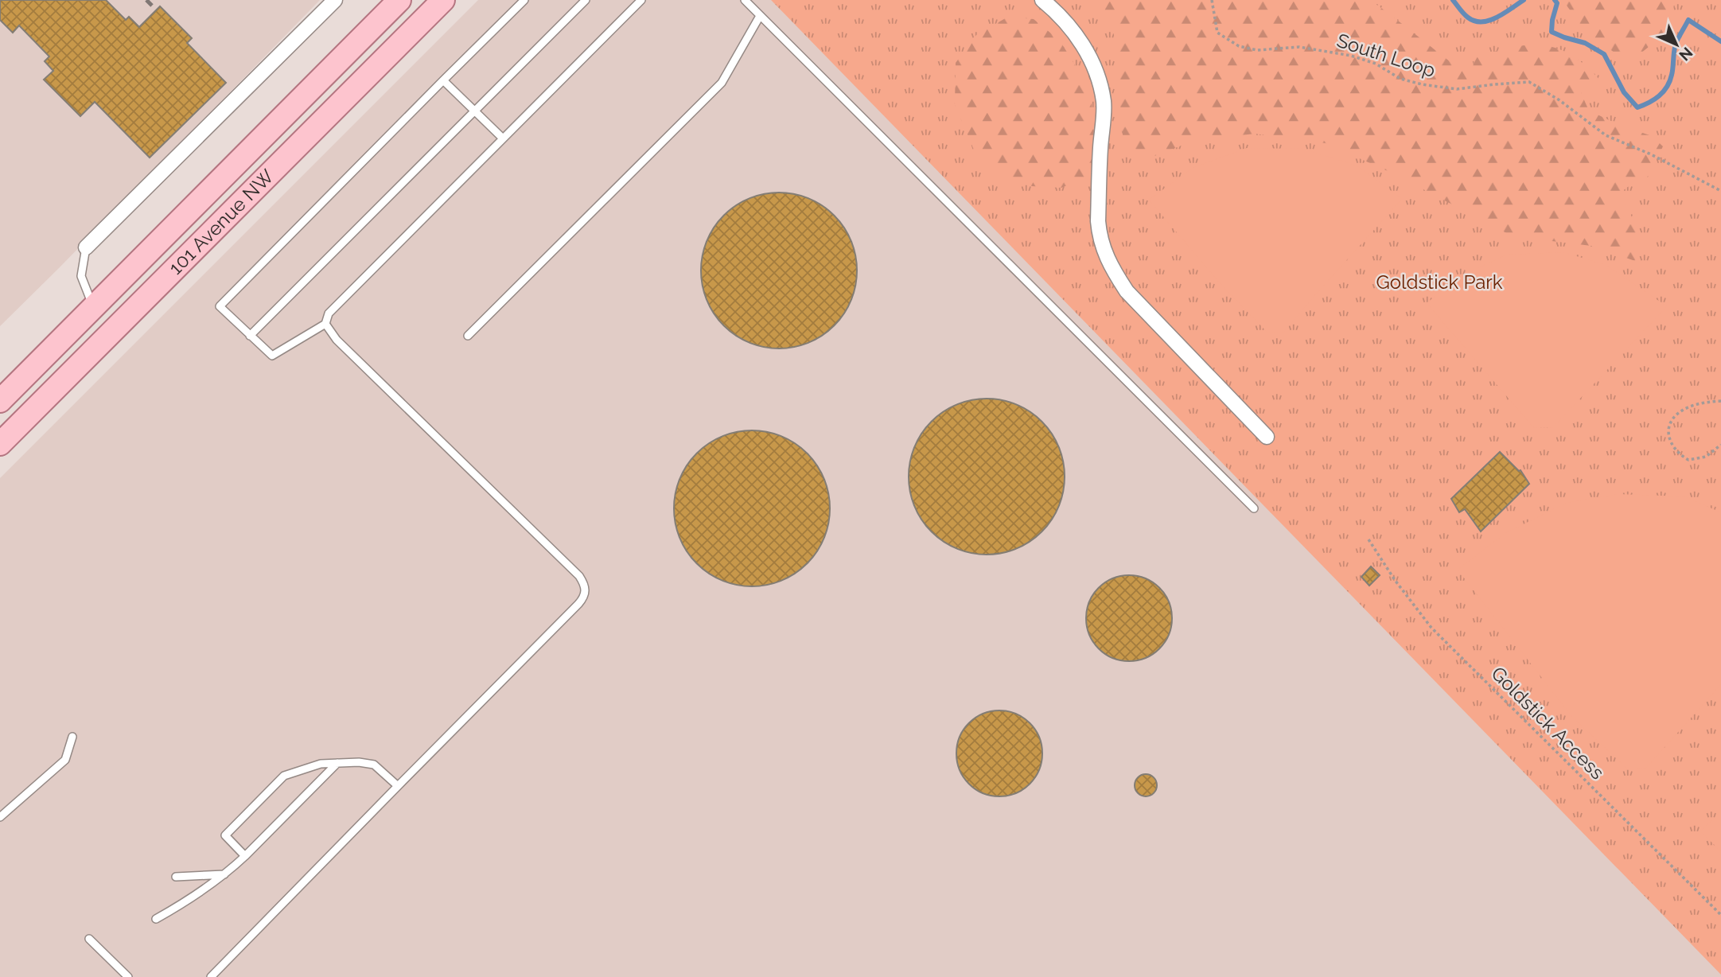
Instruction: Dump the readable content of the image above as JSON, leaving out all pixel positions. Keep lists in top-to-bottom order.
{
  "streets": {
    "main road": ["101 Avenue NW"],
    "path": ["South Loop", "Goldstick Access"]
  },
  "parks": ["Goldstick Park"],
  "north": "bottom right"
}
